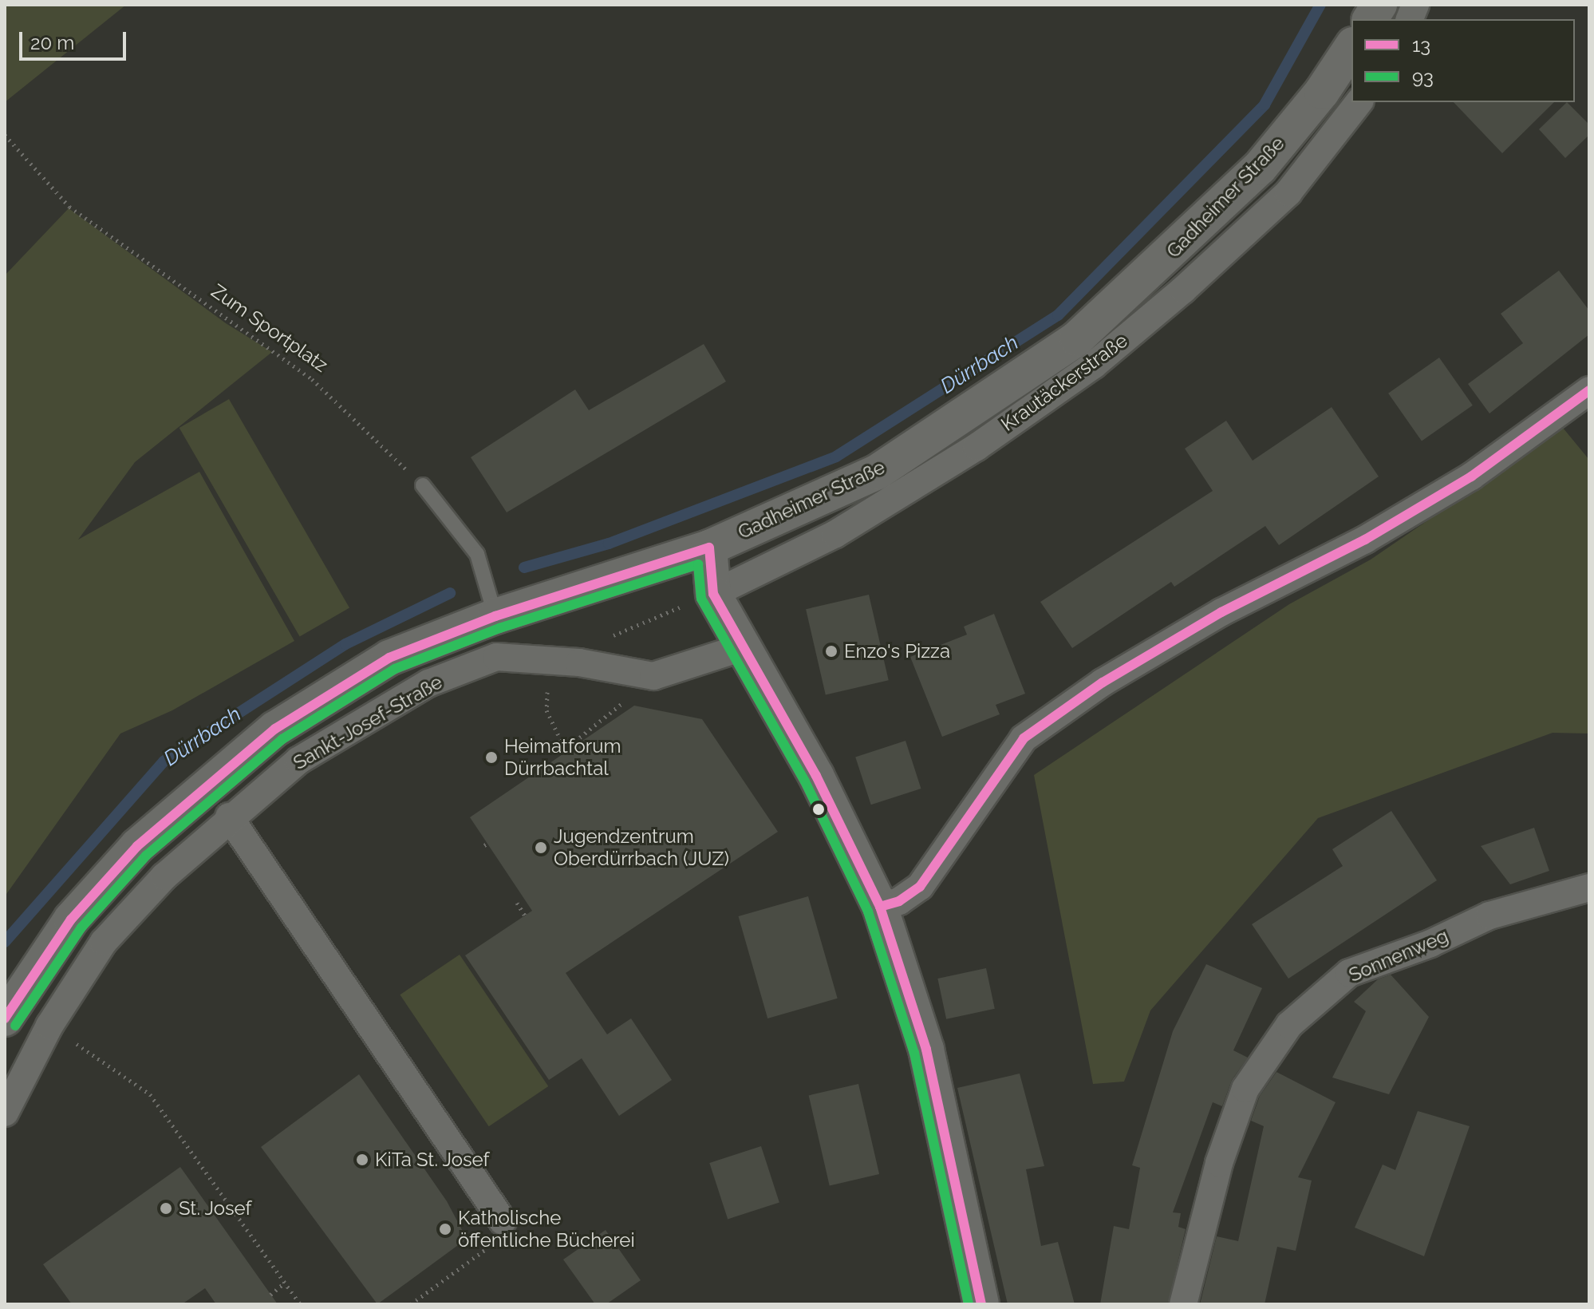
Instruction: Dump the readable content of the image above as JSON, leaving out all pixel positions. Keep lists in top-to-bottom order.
{
  "streets": {
    "street": [
      "Gadheimer Straße",
      "Krautäckerstraße",
      "Sankt-Josef-Straße",
      "Sonnenweg"
    ],
    "path": ["Zum Sportplatz"]
  },
  "water": ["Dürrbach"],
  "places": [
    "Enzo's Pizza",
    "Heimatforum Dürrbachtal",
    "Jugendzentrum Oberdürrbach (JUZ)",
    "KiTa St. Josef",
    "St. Josef",
    "Katholische öffentliche Bücherei"
  ],
  "lines": ["transit line 13", "transit line 93"],
  "legend": ["13", "93"],
  "scale_bar": "20 m"
}
